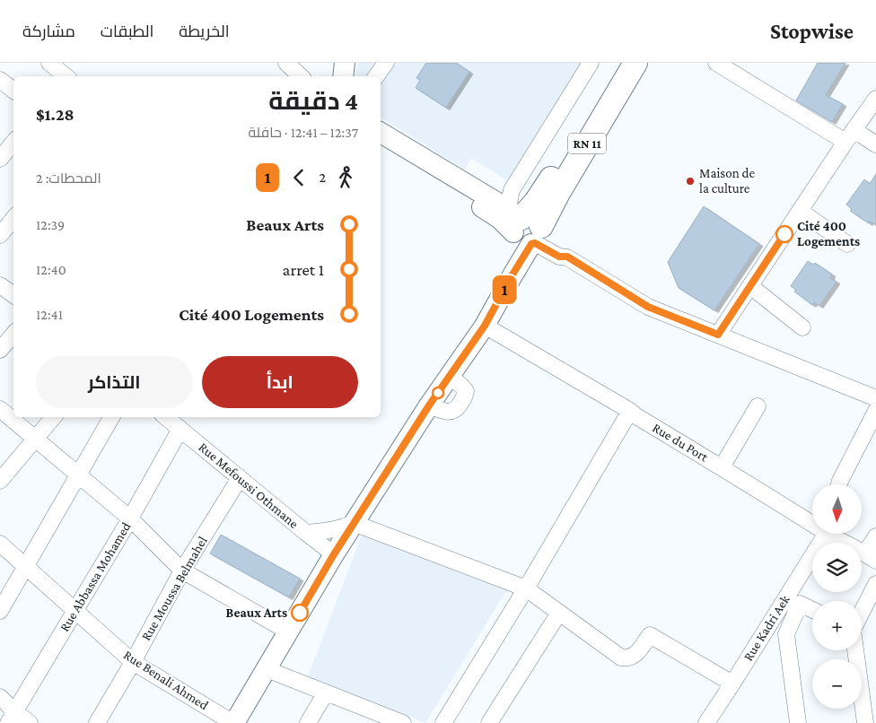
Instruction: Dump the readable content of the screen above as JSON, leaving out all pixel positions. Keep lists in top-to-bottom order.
{
  "streets": {
    "highway": ["RN 11"],
    "street": [
      "Rue du Port",
      "Rue Mefoussi Othmane",
      "Rue Abbassa Mohamed",
      "Rue Moussa Belmahel",
      "Rue Kadri Aek",
      "Rue Benali Ahmed"
    ]
  },
  "crossings": [
    ["Rue Mefoussi Othmane", "Rue Abbassa Mohamed"],
    ["Rue Mefoussi Othmane", "Rue Moussa Belmahel"],
    ["Rue Abbassa Mohamed", "Rue Benali Ahmed"],
    ["Rue Moussa Belmahel", "Rue Benali Ahmed"]
  ],
  "places": ["Maison de la culture", "Cité 400 Logements", "Beaux Arts"],
  "lines": ["bus line 1"],
  "north": "bottom",
  "page": {
    "header": "Stopwise",
    "nav": ["الخريطة", "الطبقات", "مشاركة"],
    "on_map": "1",
    "heading": ["4 دقيقة", "12:37 – 12:41 · حافلة", "$1.28"],
    "legs": ["2", "1", "المحطات: 2"],
    "list": [
      {
        "name": "Beaux Arts",
        "value": "12:39"
      },
      {
        "name": "arret 1",
        "value": "12:40"
      },
      {
        "name": "Cité 400 Logements",
        "value": "12:41"
      }
    ],
    "buttons": ["ابدأ", "التذاكر"],
    "map_buttons": ["+", "−"]
  }
}
